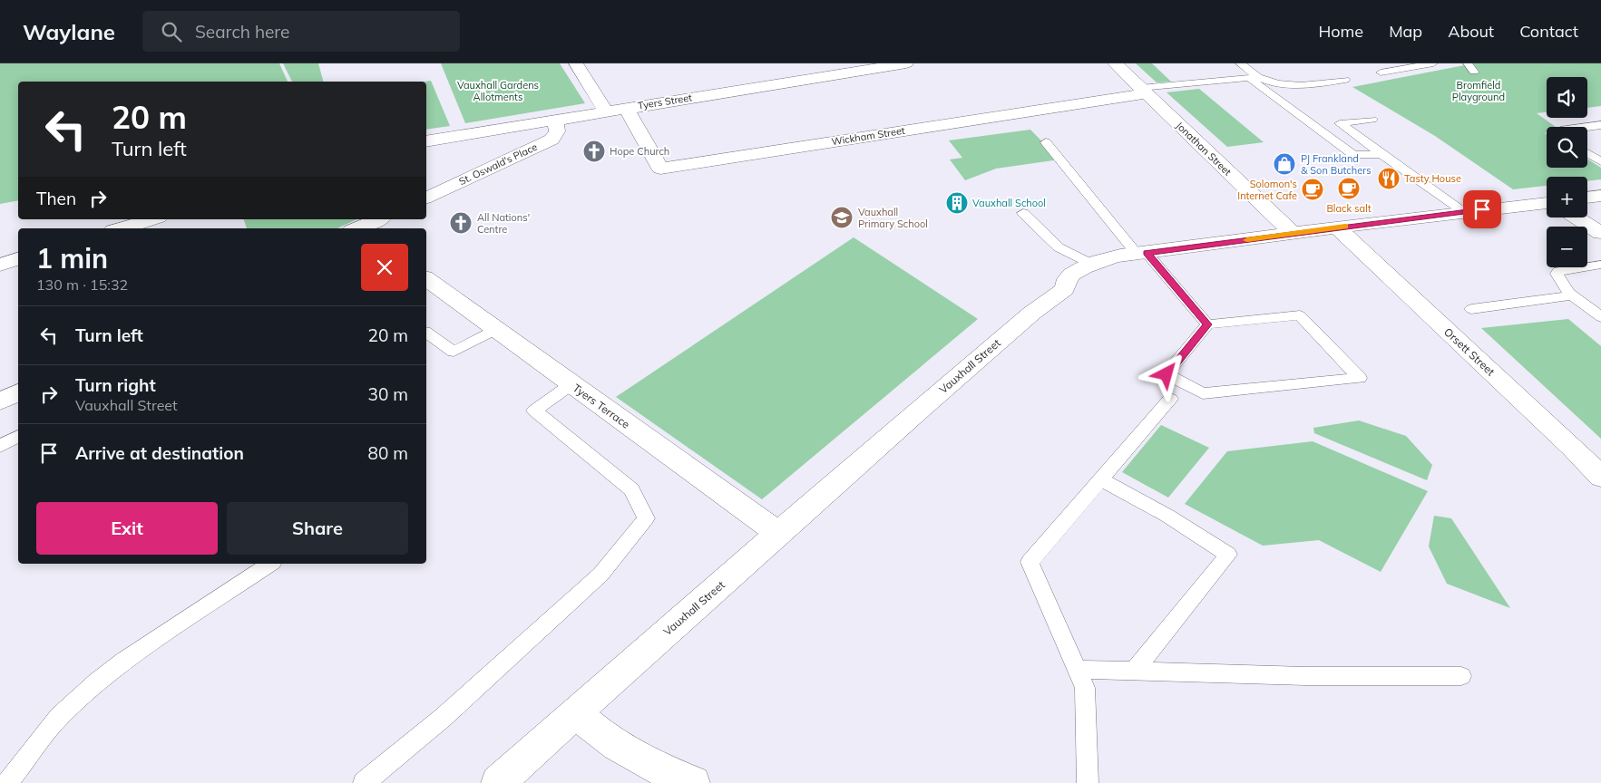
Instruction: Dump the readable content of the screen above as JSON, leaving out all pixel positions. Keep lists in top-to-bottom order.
{
  "streets": {
    "street": [
      "Tyers Street",
      "Wickham Street",
      "Jonathan Street",
      "St. Oswald's Place",
      "Orsett Street",
      "Vauxhall Street",
      "Tyers Terrace"
    ]
  },
  "crossings": [
    ["Tyers Street", "Wickham Street"],
    ["Tyers Street", "St. Oswald's Place"],
    ["Wickham Street", "Jonathan Street"],
    ["Jonathan Street", "Vauxhall Street"],
    ["Orsett Street", "Vauxhall Street"],
    ["Vauxhall Street", "Tyers Terrace"]
  ],
  "parks": ["Vauxhall Gardens Allotments", "Bromfield Playground"],
  "places": {
    "church": ["Hope Church", "All Nations' Centre"],
    "shop": ["PJ Frankland & Son Butchers"],
    "restaurant": ["Tasty House"],
    "cafe": ["Black salt", "Solomon's Internet Cafe"],
    "building": ["Vauxhall School"],
    "school or university": ["Vauxhall Primary School"]
  },
  "page": {
    "header": "Waylane",
    "search": "Search here",
    "nav": [
      "Home",
      "Map",
      "About",
      "Contact"
    ],
    "map_buttons": ["+", "−"],
    "turn": ["20 m", "Turn left"],
    "then": "Then",
    "heading": ["1 min", "130 m · 15:32"],
    "list": [
      {
        "name": "Turn left",
        "value": "20 m"
      },
      {
        "name": "Turn right",
        "note": "Vauxhall Street",
        "value": "30 m"
      },
      {
        "name": "Arrive at destination",
        "value": "80 m"
      }
    ],
    "buttons": ["Exit", "Share"]
  }
}
